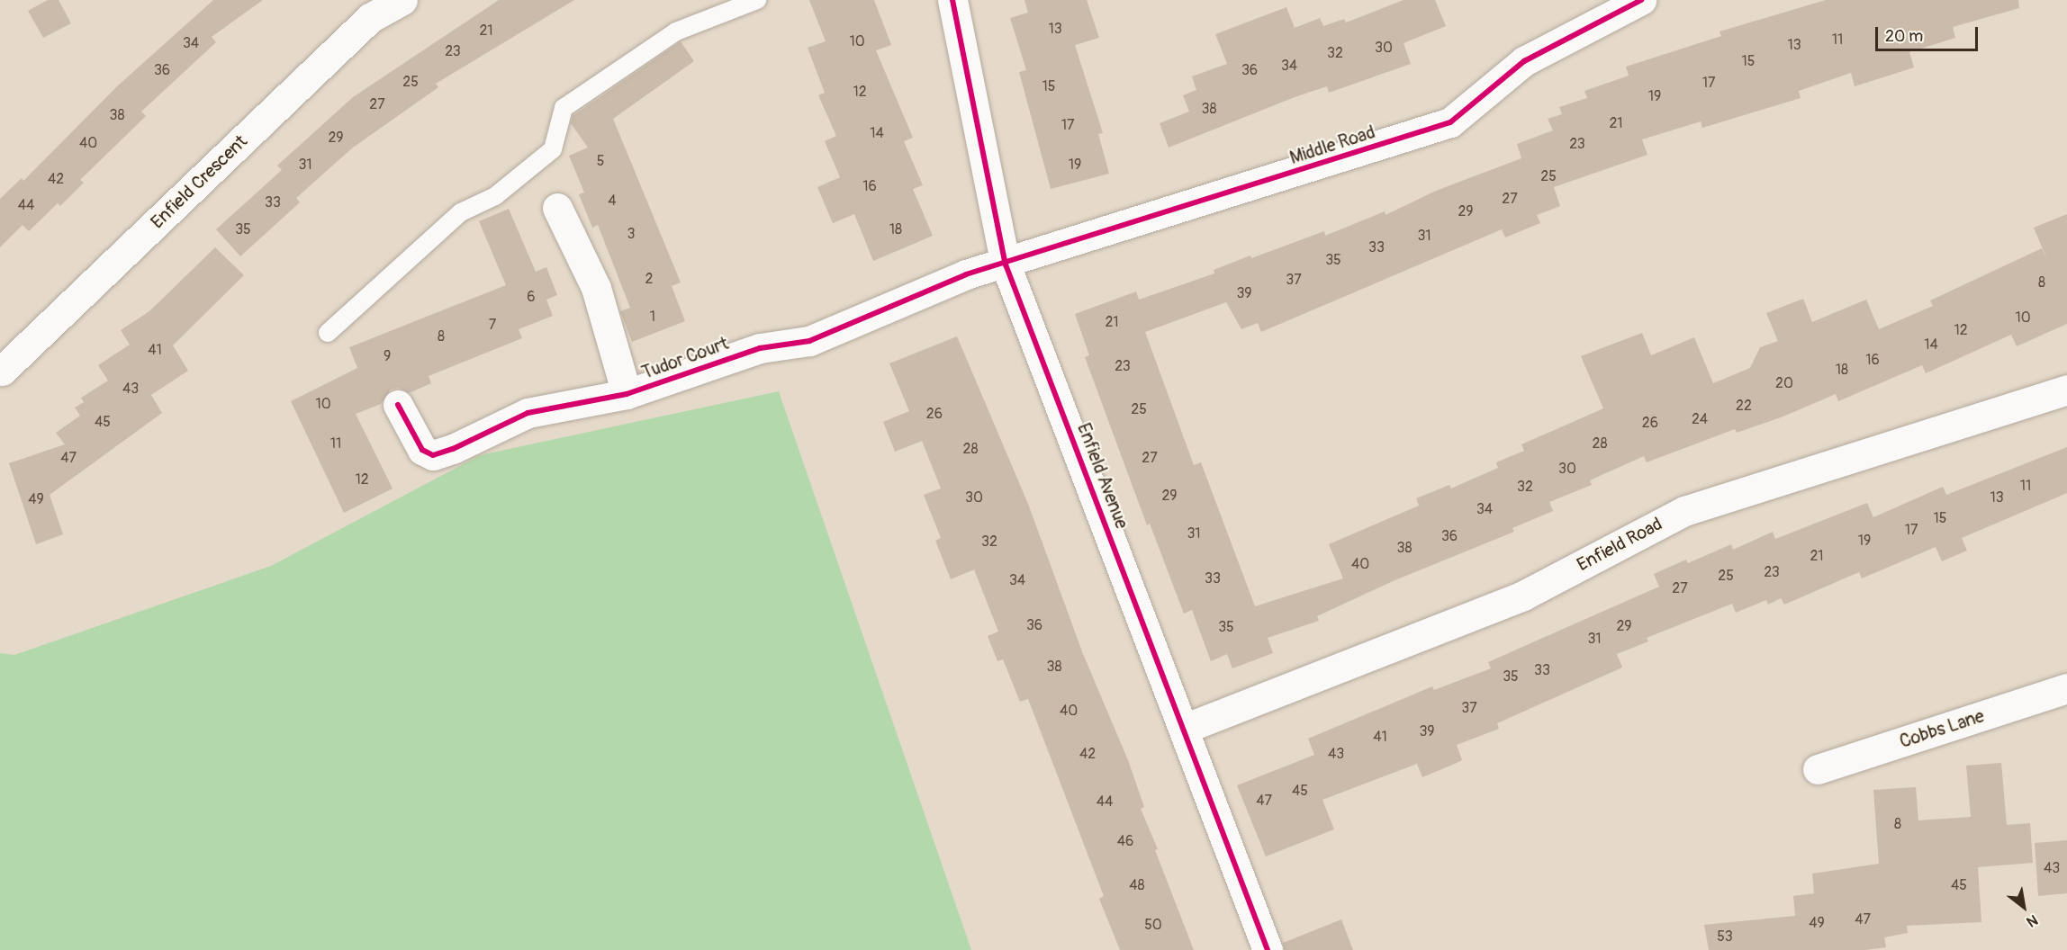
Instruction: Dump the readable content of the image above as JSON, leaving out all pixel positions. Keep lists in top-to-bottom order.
{
  "streets": {
    "street": [
      "Middle Road",
      "Enfield Crescent",
      "Tudor Court",
      "Enfield Avenue",
      "Enfield Road",
      "Cobbs Lane"
    ]
  },
  "crossings": [
    ["Middle Road", "Tudor Court"],
    ["Middle Road", "Enfield Avenue"],
    ["Tudor Court", "Enfield Avenue"],
    ["Enfield Avenue", "Enfield Road"]
  ],
  "house_numbers": [
    "13",
    "21",
    "11",
    "10",
    "34",
    "13",
    "30",
    "23",
    "32",
    "15",
    "34",
    "36",
    "36",
    "25",
    "17",
    "15",
    "12",
    "19",
    "27",
    "38",
    "38",
    "21",
    "17",
    "14",
    "29",
    "40",
    "23",
    "5",
    "31",
    "19",
    "25",
    "42",
    "16",
    "27",
    "4",
    "33",
    "44",
    "29",
    "35",
    "18",
    "3",
    "31",
    "33",
    "35",
    "2",
    "37",
    "8",
    "39",
    "6",
    "1",
    "10",
    "21",
    "7",
    "12",
    "8",
    "14",
    "41",
    "9",
    "16",
    "23",
    "18",
    "20",
    "43",
    "10",
    "22",
    "25",
    "26",
    "24",
    "45",
    "26",
    "11",
    "28",
    "28",
    "47",
    "27",
    "30",
    "12",
    "11",
    "32",
    "29",
    "30",
    "13",
    "49",
    "34",
    "15",
    "17",
    "31",
    "36",
    "19",
    "32",
    "38",
    "21",
    "40",
    "23",
    "25",
    "33",
    "34",
    "27",
    "36",
    "29",
    "35",
    "31",
    "38",
    "33",
    "35",
    "37",
    "40",
    "39",
    "41",
    "42",
    "43",
    "45",
    "47",
    "44",
    "8",
    "46",
    "43",
    "48",
    "45",
    "47",
    "49",
    "50",
    "53"
  ],
  "scale_bar": "20 m",
  "north": "bottom right"
}
